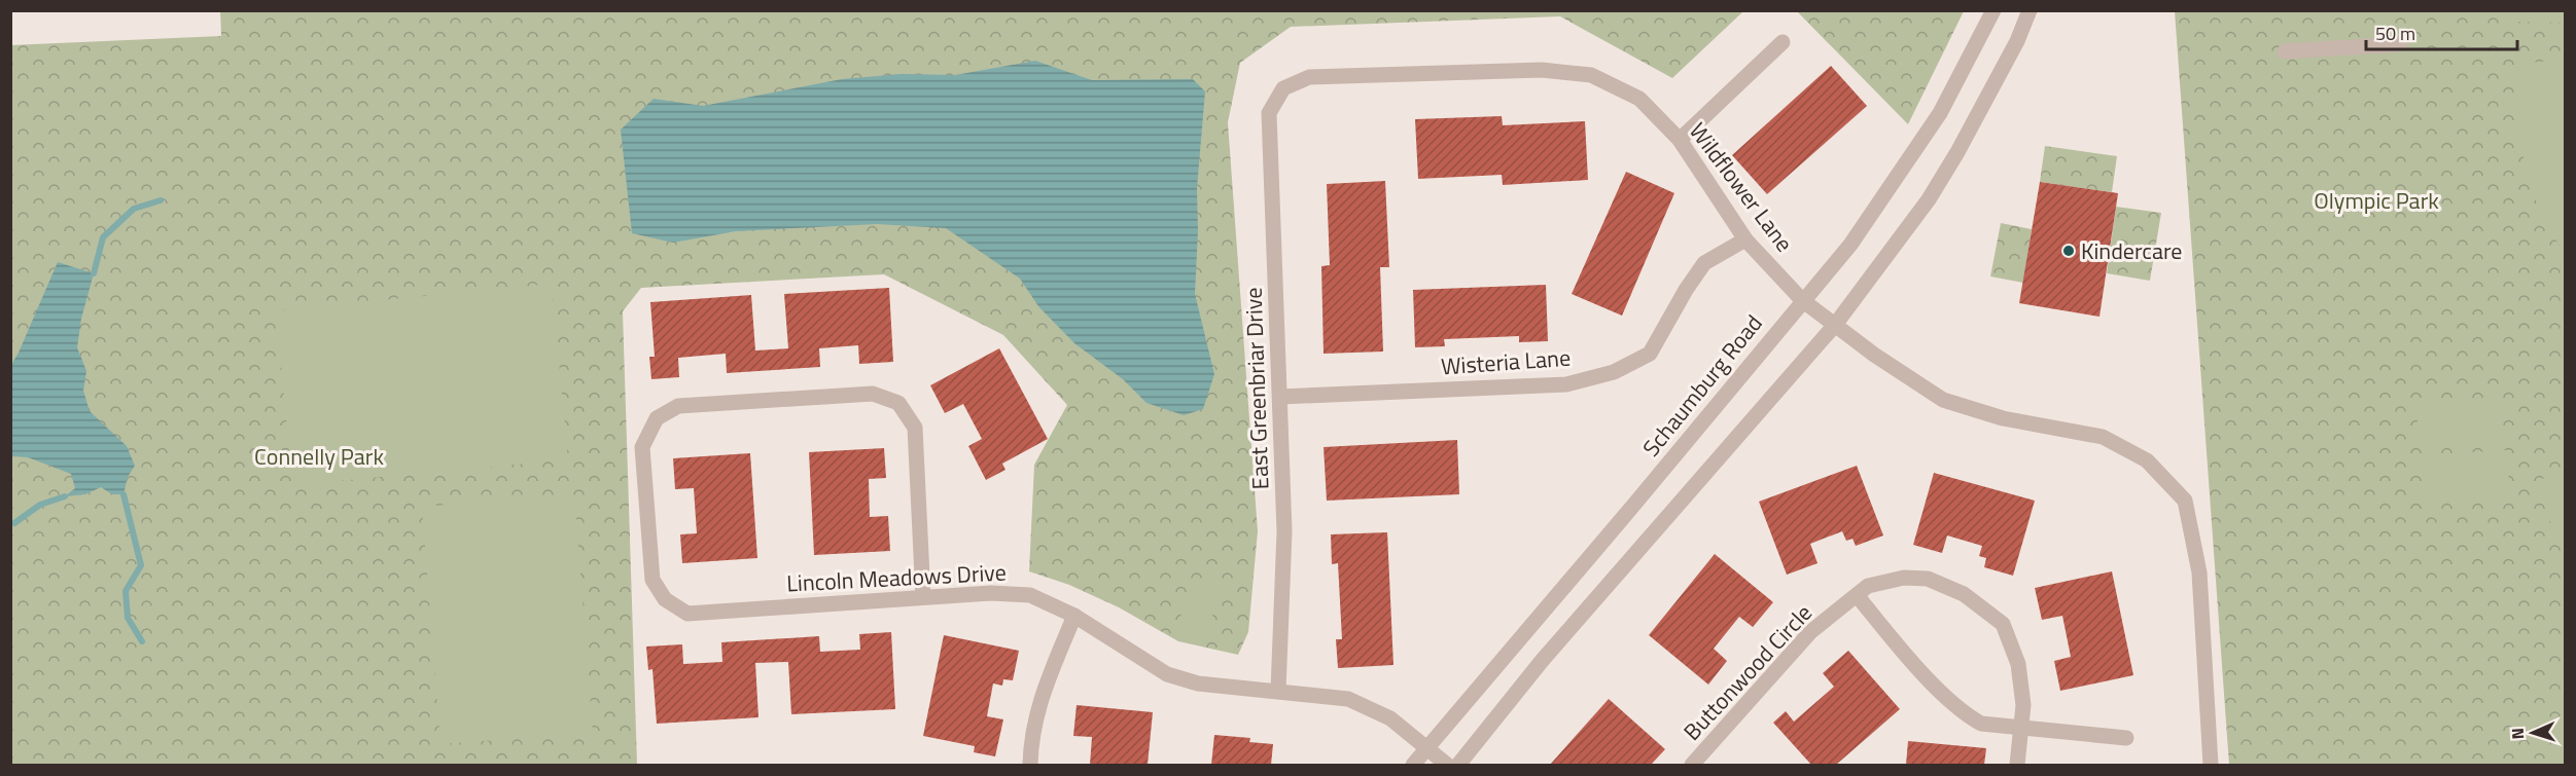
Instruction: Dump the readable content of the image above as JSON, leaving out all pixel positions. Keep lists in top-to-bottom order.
{
  "streets": {
    "street": [
      "Wildflower Lane",
      "Wisteria Lane",
      "Schaumburg Road",
      "East Greenbriar Drive",
      "Lincoln Meadows Drive",
      "Buttonwood Circle"
    ]
  },
  "crossings": [
    ["Wildflower Lane", "Wisteria Lane"],
    ["Wildflower Lane", "Schaumburg Road"],
    ["Wildflower Lane", "East Greenbriar Drive"],
    ["Wisteria Lane", "East Greenbriar Drive"],
    ["Schaumburg Road", "Lincoln Meadows Drive"],
    ["East Greenbriar Drive", "Lincoln Meadows Drive"]
  ],
  "parks": ["Olympic Park", "Connelly Park"],
  "places": ["Kindercare"],
  "scale_bar": "50 m",
  "north": "left"
}
